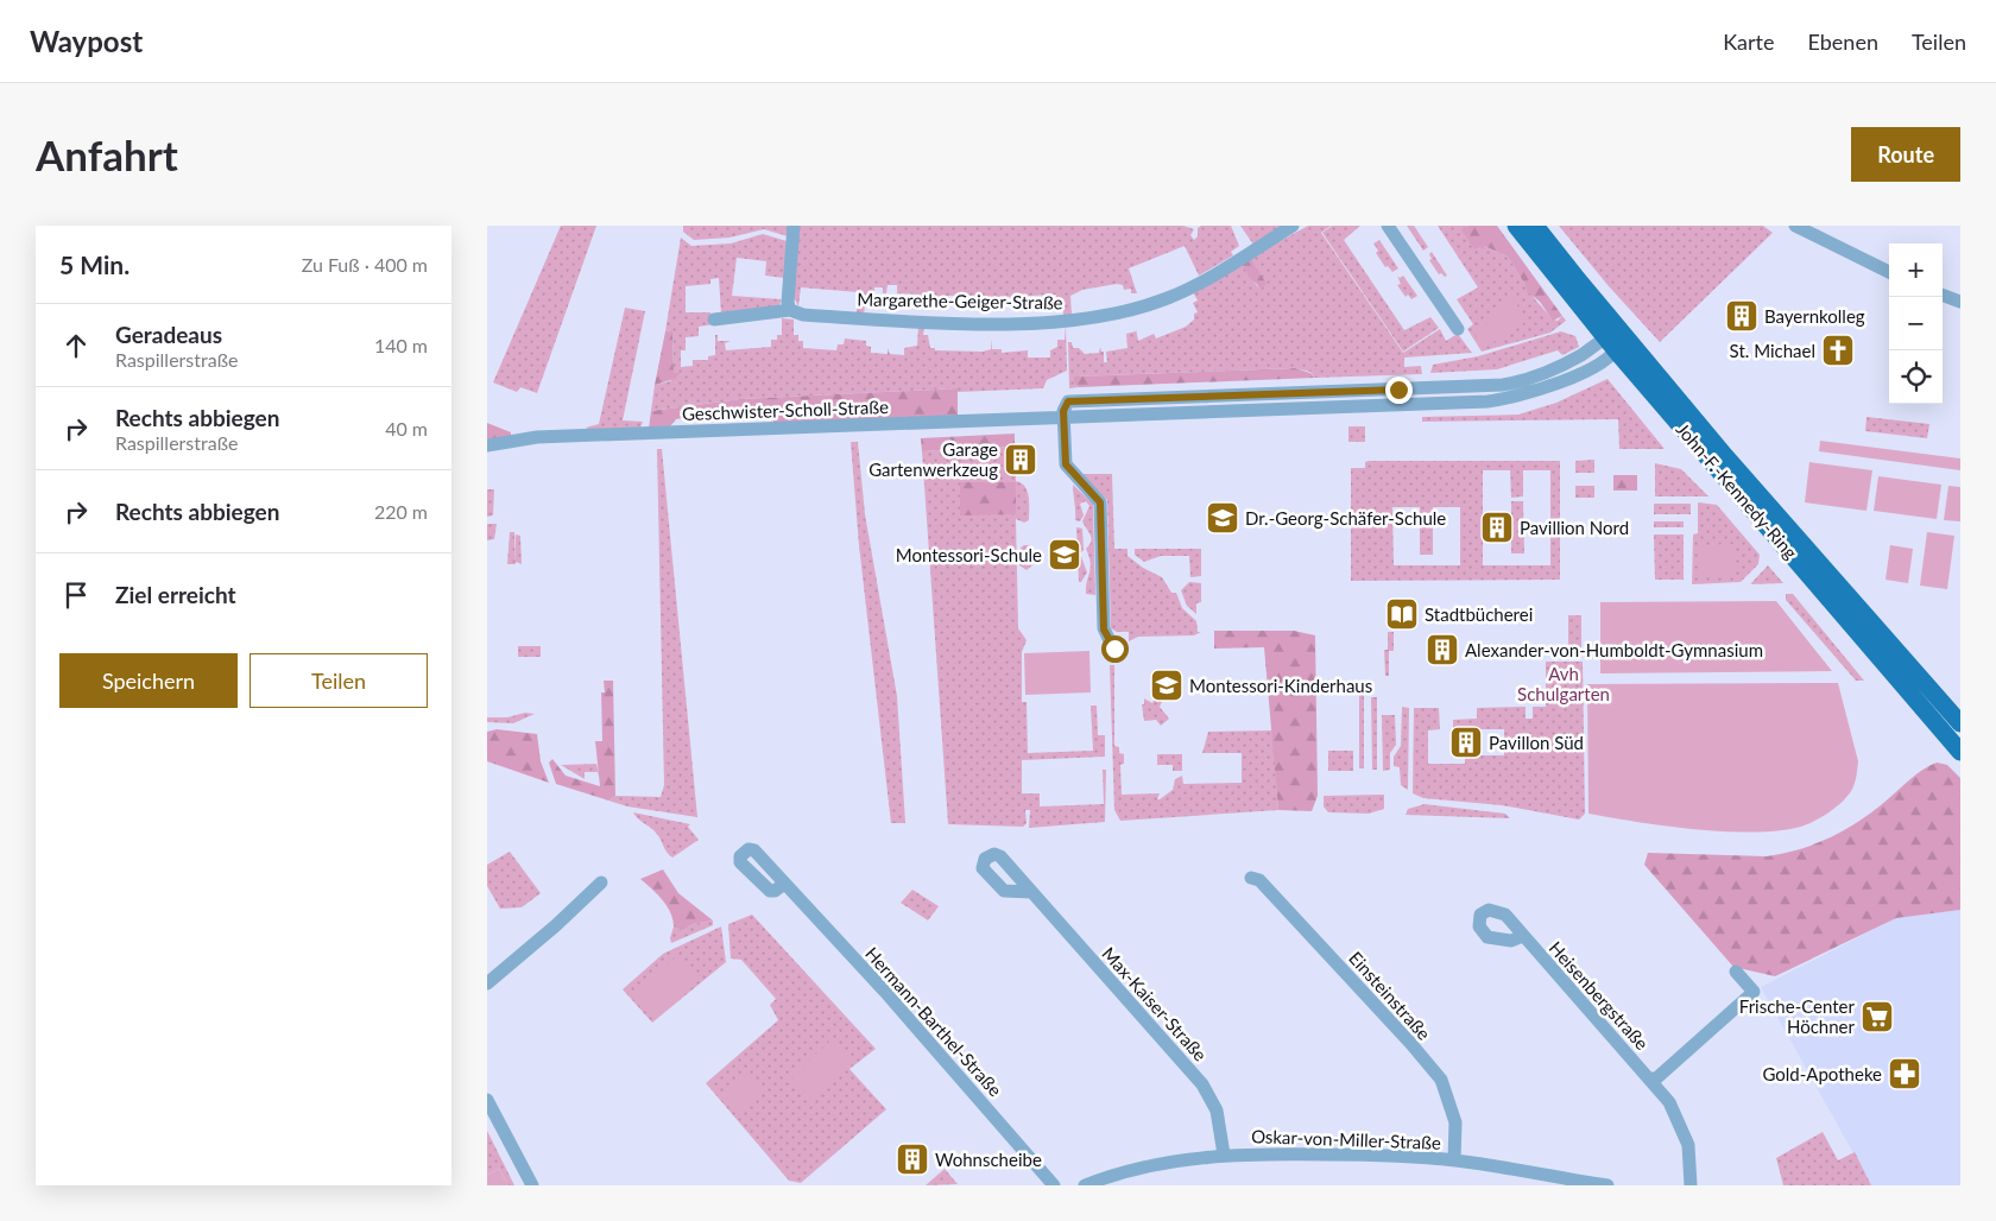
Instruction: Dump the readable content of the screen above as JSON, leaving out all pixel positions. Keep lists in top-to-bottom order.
{
  "streets": {
    "main road": ["John-F.-Kennedy-Ring"],
    "street": [
      "Margarethe-Geiger-Straße",
      "Geschwister-Scholl-Straße",
      "Einsteinstraße",
      "Heisenbergstraße",
      "Max-Kaiser-Straße",
      "Hermann-Barthel-Straße",
      "Oskar-von-Miller-Straße"
    ]
  },
  "crossings": [
    ["Geschwister-Scholl-Straße", "John-F.-Kennedy-Ring"],
    ["Einsteinstraße", "Oskar-von-Miller-Straße"],
    ["Max-Kaiser-Straße", "Oskar-von-Miller-Straße"]
  ],
  "parks": ["Avh Schulgarten"],
  "places": {
    "building": [
      "Bayernkolleg",
      "Garage Gartenwerkzeug",
      "Pavillion Nord",
      "Alexander-von-Humboldt-Gymnasium",
      "Pavillon Süd",
      "Wohnscheibe"
    ],
    "church": ["St. Michael"],
    "school or university": ["Dr.-Georg-Schäfer-Schule", "Montessori-Schule", "Montessori-Kinderhaus"],
    "library": ["Stadtbücherei"],
    "supermarket": ["Frische-Center Höchner"],
    "pharmacy": ["Gold-Apotheke"]
  },
  "page": {
    "header": "Waypost",
    "nav": ["Karte", "Ebenen", "Teilen"],
    "buttons": [
      "Route",
      ["Speichern", "Teilen"]
    ],
    "title": "Anfahrt",
    "heading": ["5 Min.", "Zu Fuß · 400 m"],
    "map_buttons": ["+", "−"],
    "list": [
      ["Geradeaus", "Raspillerstraße", "140 m"],
      ["Rechts abbiegen", "Raspillerstraße", "40 m"],
      ["Rechts abbiegen", "220 m"],
      "Ziel erreicht"
    ]
  }
}
